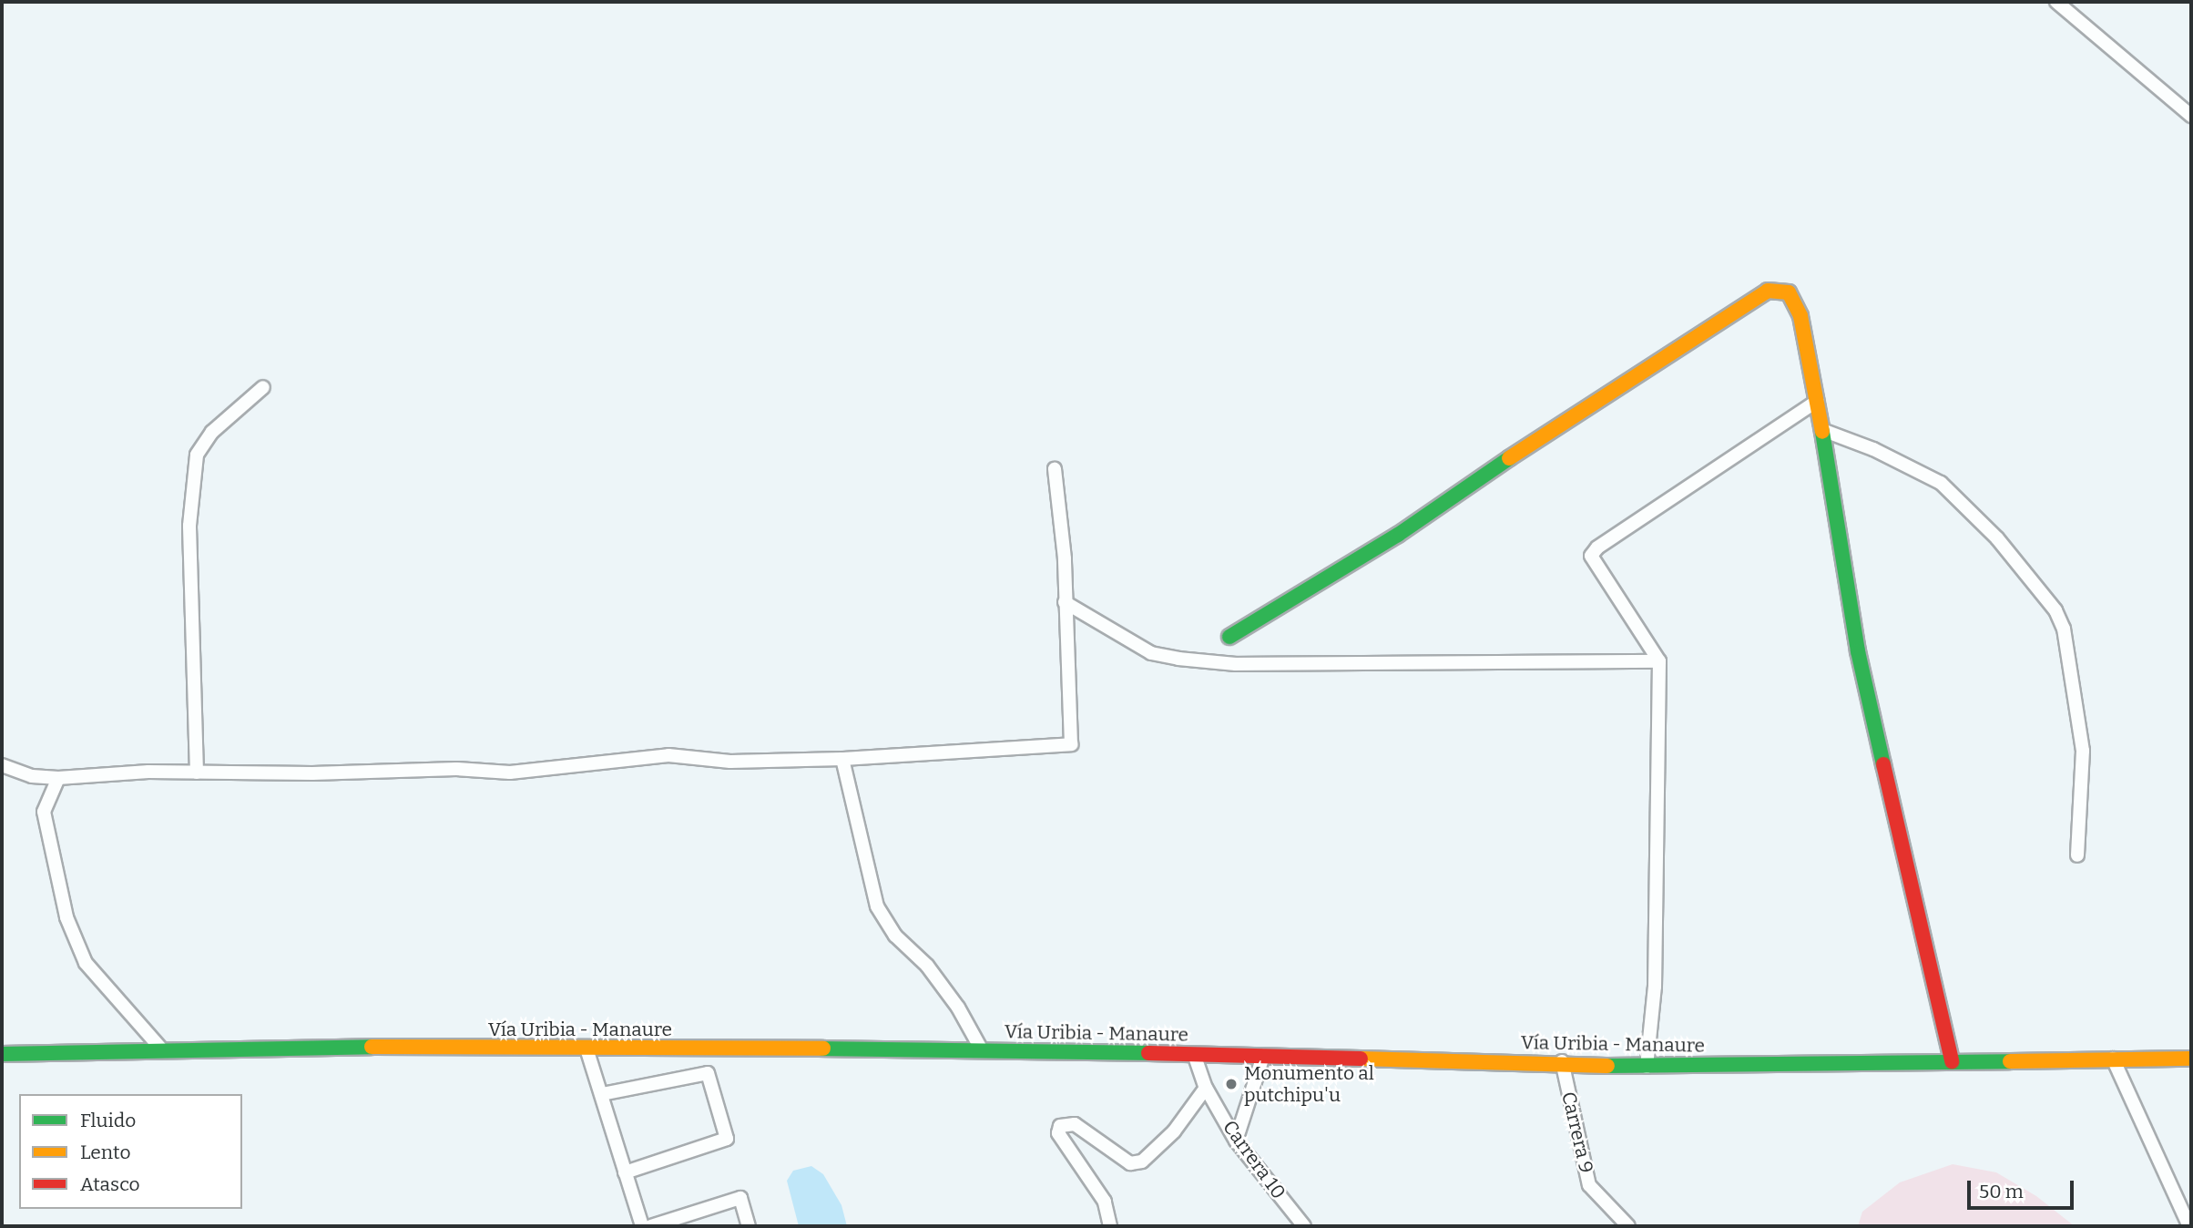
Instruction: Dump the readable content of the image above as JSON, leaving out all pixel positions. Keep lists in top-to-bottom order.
{
  "streets": {
    "main road": ["Vía Uribia - Manaure"],
    "street": ["Carrera 9", "Carrera 10"]
  },
  "crossings": [
    ["Vía Uribia - Manaure", "Carrera 9"],
    ["Vía Uribia - Manaure", "Carrera 10"]
  ],
  "places": ["Monumento al putchipu'u"],
  "legend": ["Fluido", "Lento", "Atasco"],
  "scale_bar": "50 m"
}
